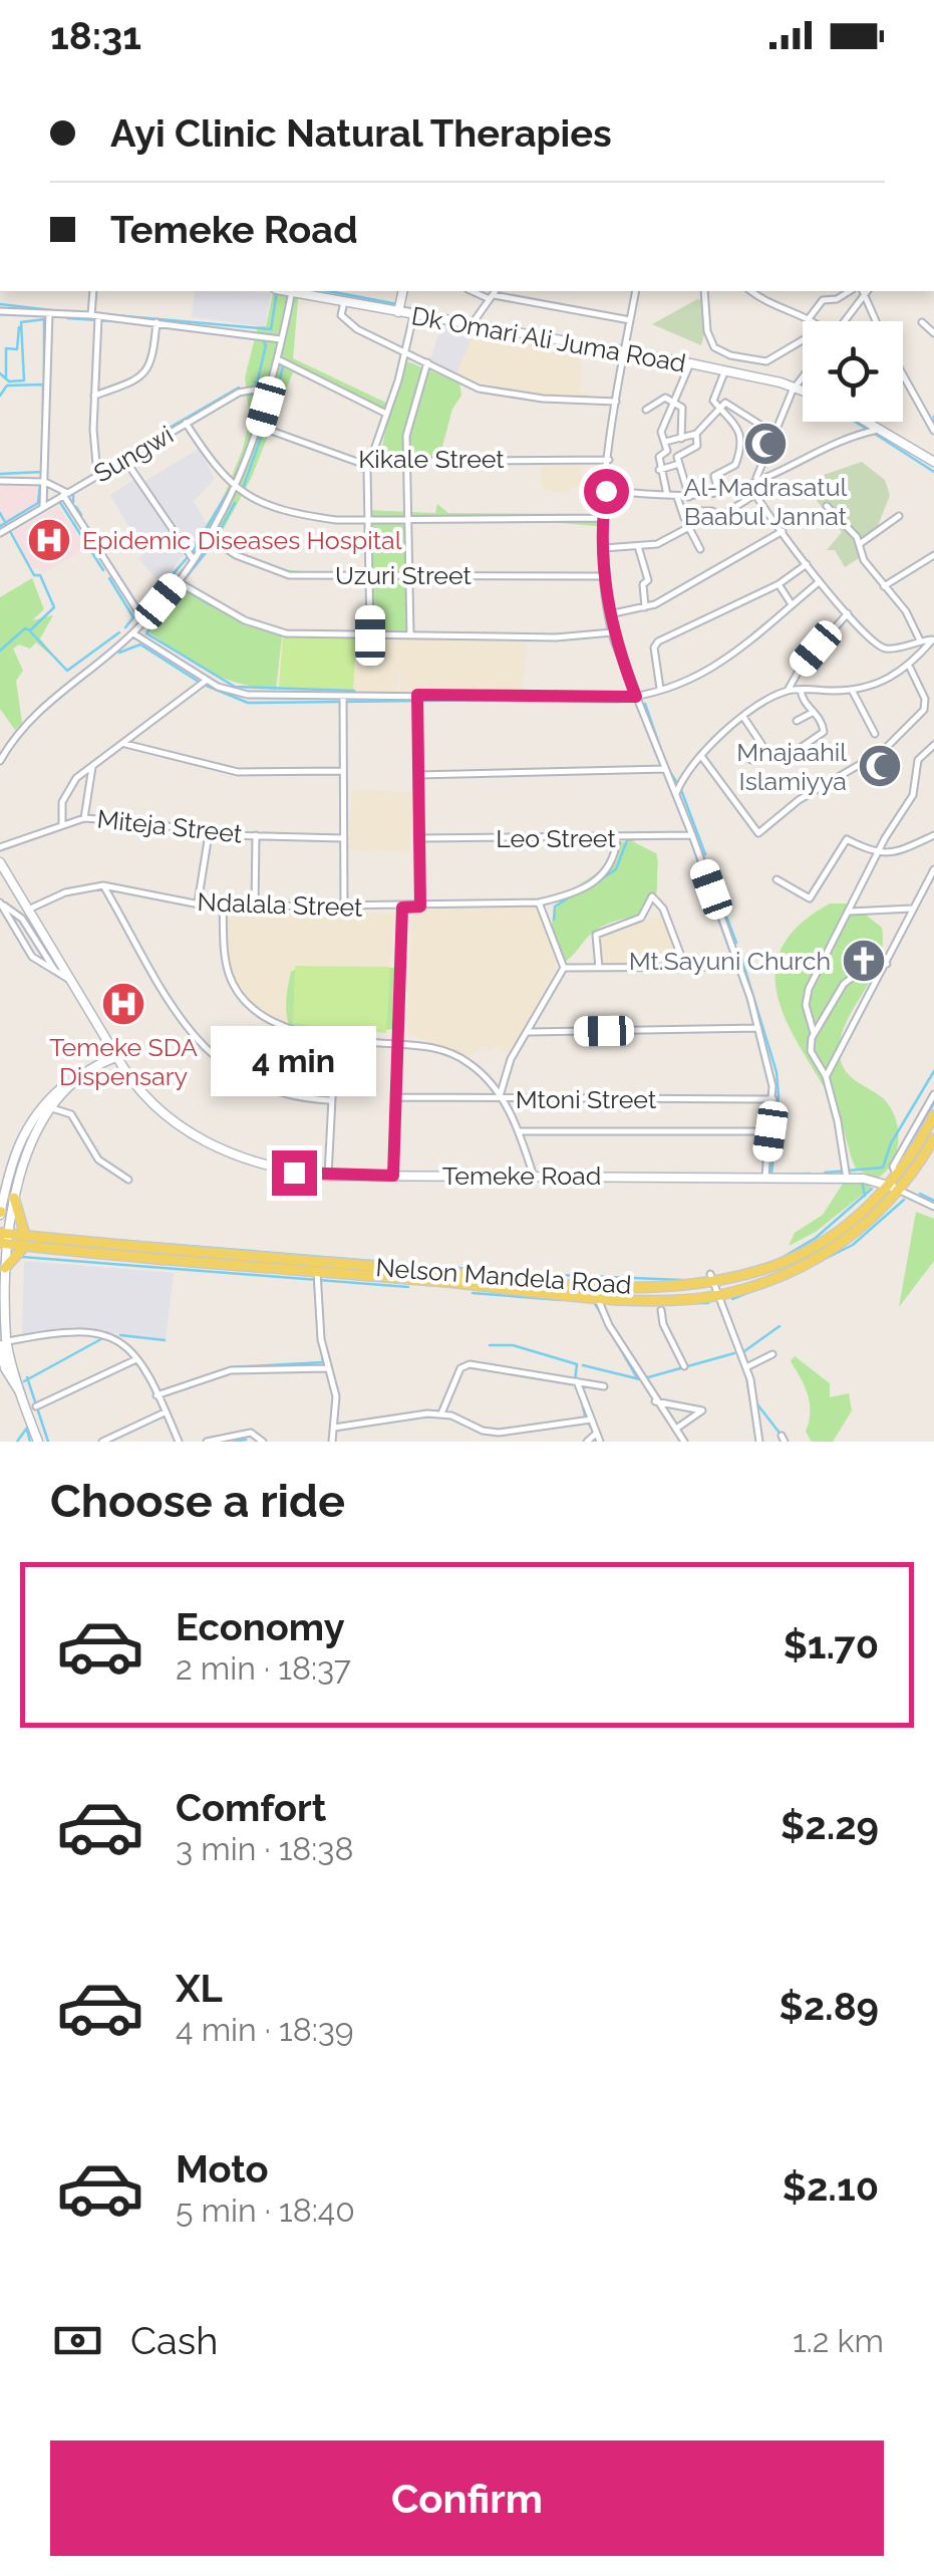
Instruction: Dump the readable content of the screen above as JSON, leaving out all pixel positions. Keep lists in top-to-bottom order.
{
  "streets": {
    "main road": ["Nelson Mandela Road"],
    "street": [
      "Dk Omari Ali Juma Road",
      "Sungwi",
      "Kikale Street",
      "Uzuri Street",
      "Miteja Street",
      "Leo Street",
      "Ndalala Street",
      "Mtoni Street",
      "Temeke Road"
    ]
  },
  "crossings": [
    ["Leo Street", "Ndalala Street"],
    ["Temeke Road", "Nelson Mandela Road"]
  ],
  "places": {
    "mosque": ["Al-Madrasatul Baabul Jannat", "Mnajaahil Islamiyya"],
    "hospital": ["Epidemic Diseases Hospital", "Temeke SDA Dispensary"],
    "church": ["Mt.Sayuni Church"]
  },
  "page": {
    "status": "18:31",
    "banner": ["Ayi Clinic Natural Therapies", "Temeke Road"],
    "bubble": "4 min",
    "heading": "Choose a ride",
    "list": [
      {
        "name": "Economy",
        "note": "2 min · 18:37",
        "value": "$1.70"
      },
      {
        "name": "Comfort",
        "note": "3 min · 18:38",
        "value": "$2.29"
      },
      {
        "name": "XL",
        "note": "4 min · 18:39",
        "value": "$2.89"
      },
      {
        "name": "Moto",
        "note": "5 min · 18:40",
        "value": "$2.10"
      }
    ],
    "pay": ["Cash", "1.2 km"],
    "buttons": "Confirm"
  }
}
